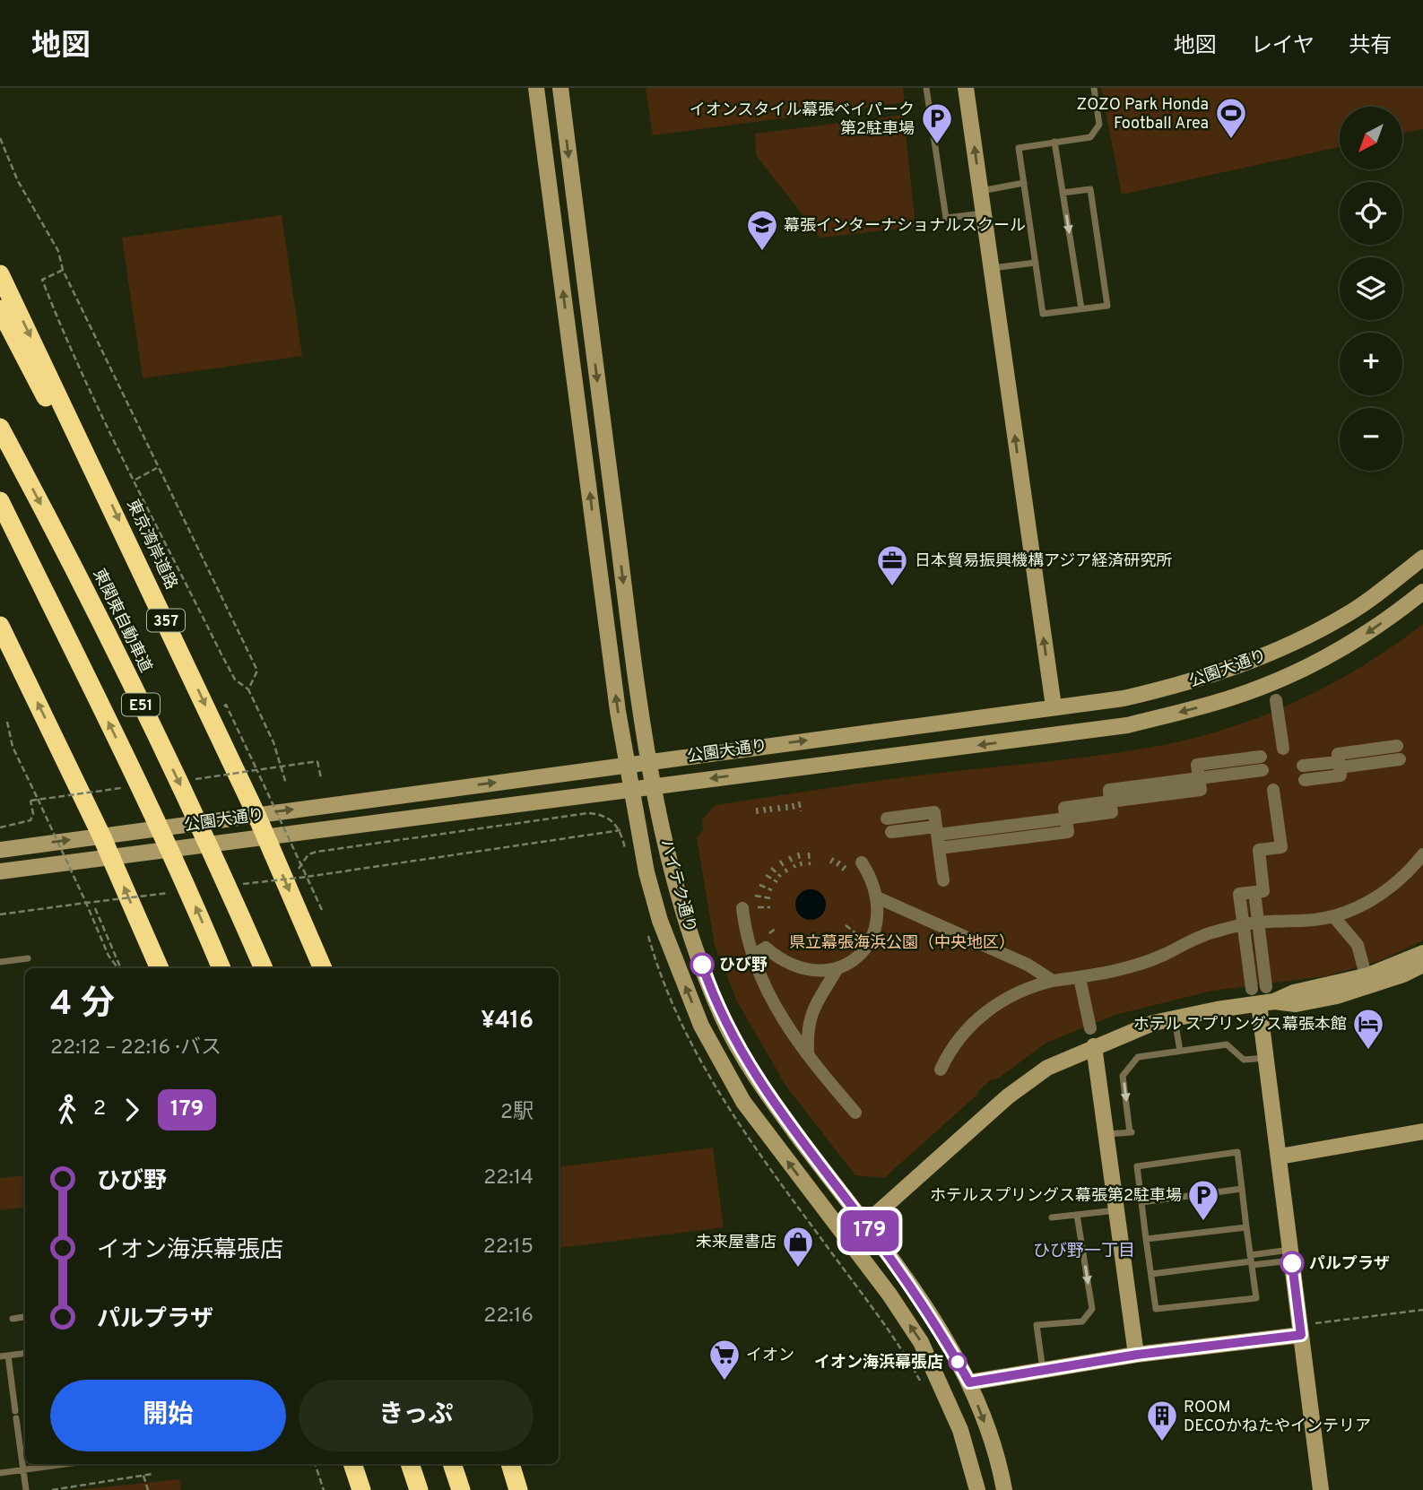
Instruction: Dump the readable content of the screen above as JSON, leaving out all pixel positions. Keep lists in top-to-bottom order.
{
  "streets": {
    "highway": [
      "東京湾岸道路",
      "東関東自動車道",
      "357",
      "E51"
    ],
    "street": ["公園大通り", "ハイテク通り"]
  },
  "crossings": [
    ["東京湾岸道路", "公園大通り"],
    ["公園大通り", "ハイテク通り"]
  ],
  "districts": ["ひび野一丁目"],
  "parks": ["県立幕張海浜公園（中央地区）"],
  "places": {
    "sports": ["ZOZO Park Honda Football Area"],
    "parking": ["イオンスタイル幕張ベイパーク 第2駐車場", "ホテルスプリングス幕張第2駐車場"],
    "school or university": ["幕張インターナショナルスクール"],
    "office": ["日本貿易振興機構アジア経済研究所"],
    "other": ["ひび野", "パルプラザ", "イオン海浜幕張店"],
    "hotel": ["ホテル スプリングス幕張本館"],
    "shop": ["未来屋書店"],
    "supermarket": ["イオン"],
    "building": ["ROOM DECOかねたやインテリア"]
  },
  "lines": ["bus line 179"],
  "north": "bottom left",
  "page": {
    "header": "地図",
    "nav": ["地図", "レイヤ", "共有"],
    "on_map": "179",
    "map_buttons": ["+", "−"],
    "heading": ["4 分", "22:12 – 22:16 · バス", "¥416"],
    "legs": ["2", "179", "2駅"],
    "list": [
      {
        "name": "ひび野",
        "value": "22:14"
      },
      {
        "name": "イオン海浜幕張店",
        "value": "22:15"
      },
      {
        "name": "パルプラザ",
        "value": "22:16"
      }
    ],
    "buttons": ["開始", "きっぷ"]
  }
}
